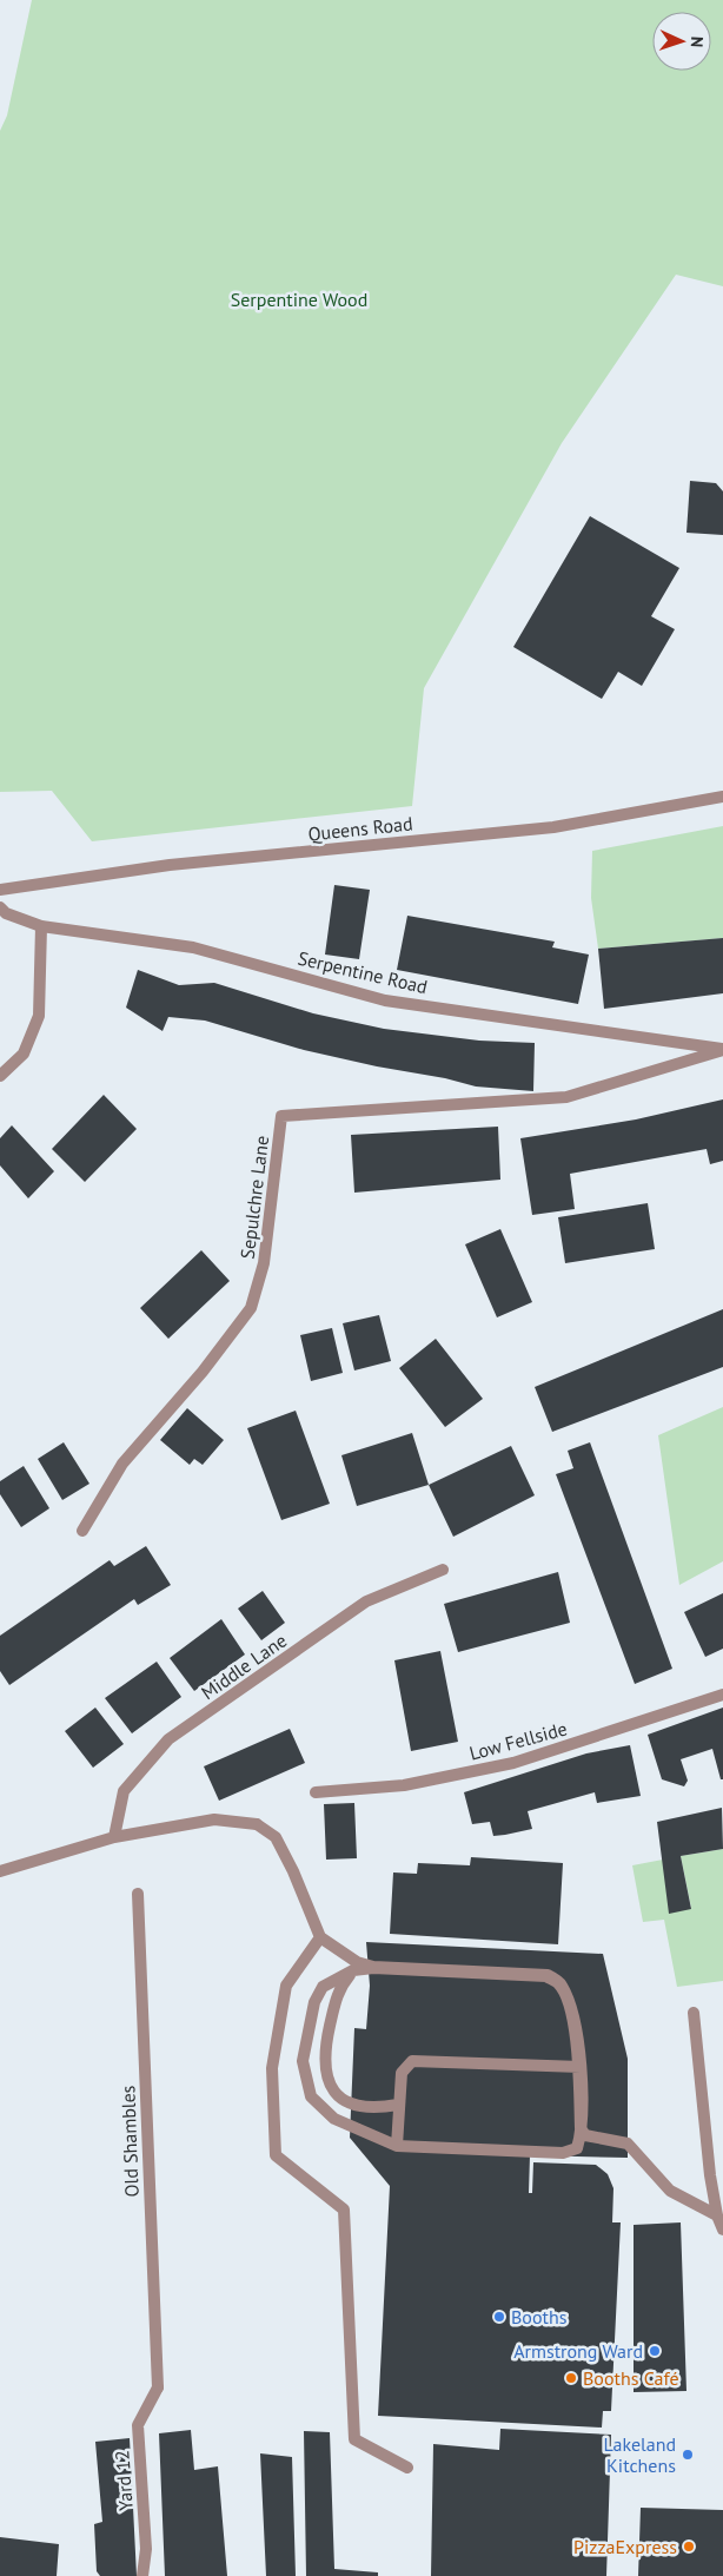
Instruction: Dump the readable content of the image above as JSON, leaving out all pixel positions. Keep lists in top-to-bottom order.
{
  "streets": {
    "street": [
      "Queens Road",
      "Serpentine Road",
      "Sepulchre Lane",
      "Middle Lane",
      "Low Fellside",
      "Old Shambles",
      "Yard 12"
    ]
  },
  "crossings": [
    ["Serpentine Road", "Sepulchre Lane"],
    ["Old Shambles", "Yard 12"]
  ],
  "parks": ["Serpentine Wood"],
  "places": [
    "Booths",
    "Armstrong Ward",
    "Booths Café",
    "Lakeland Kitchens",
    "PizzaExpress"
  ],
  "north": "right"
}
